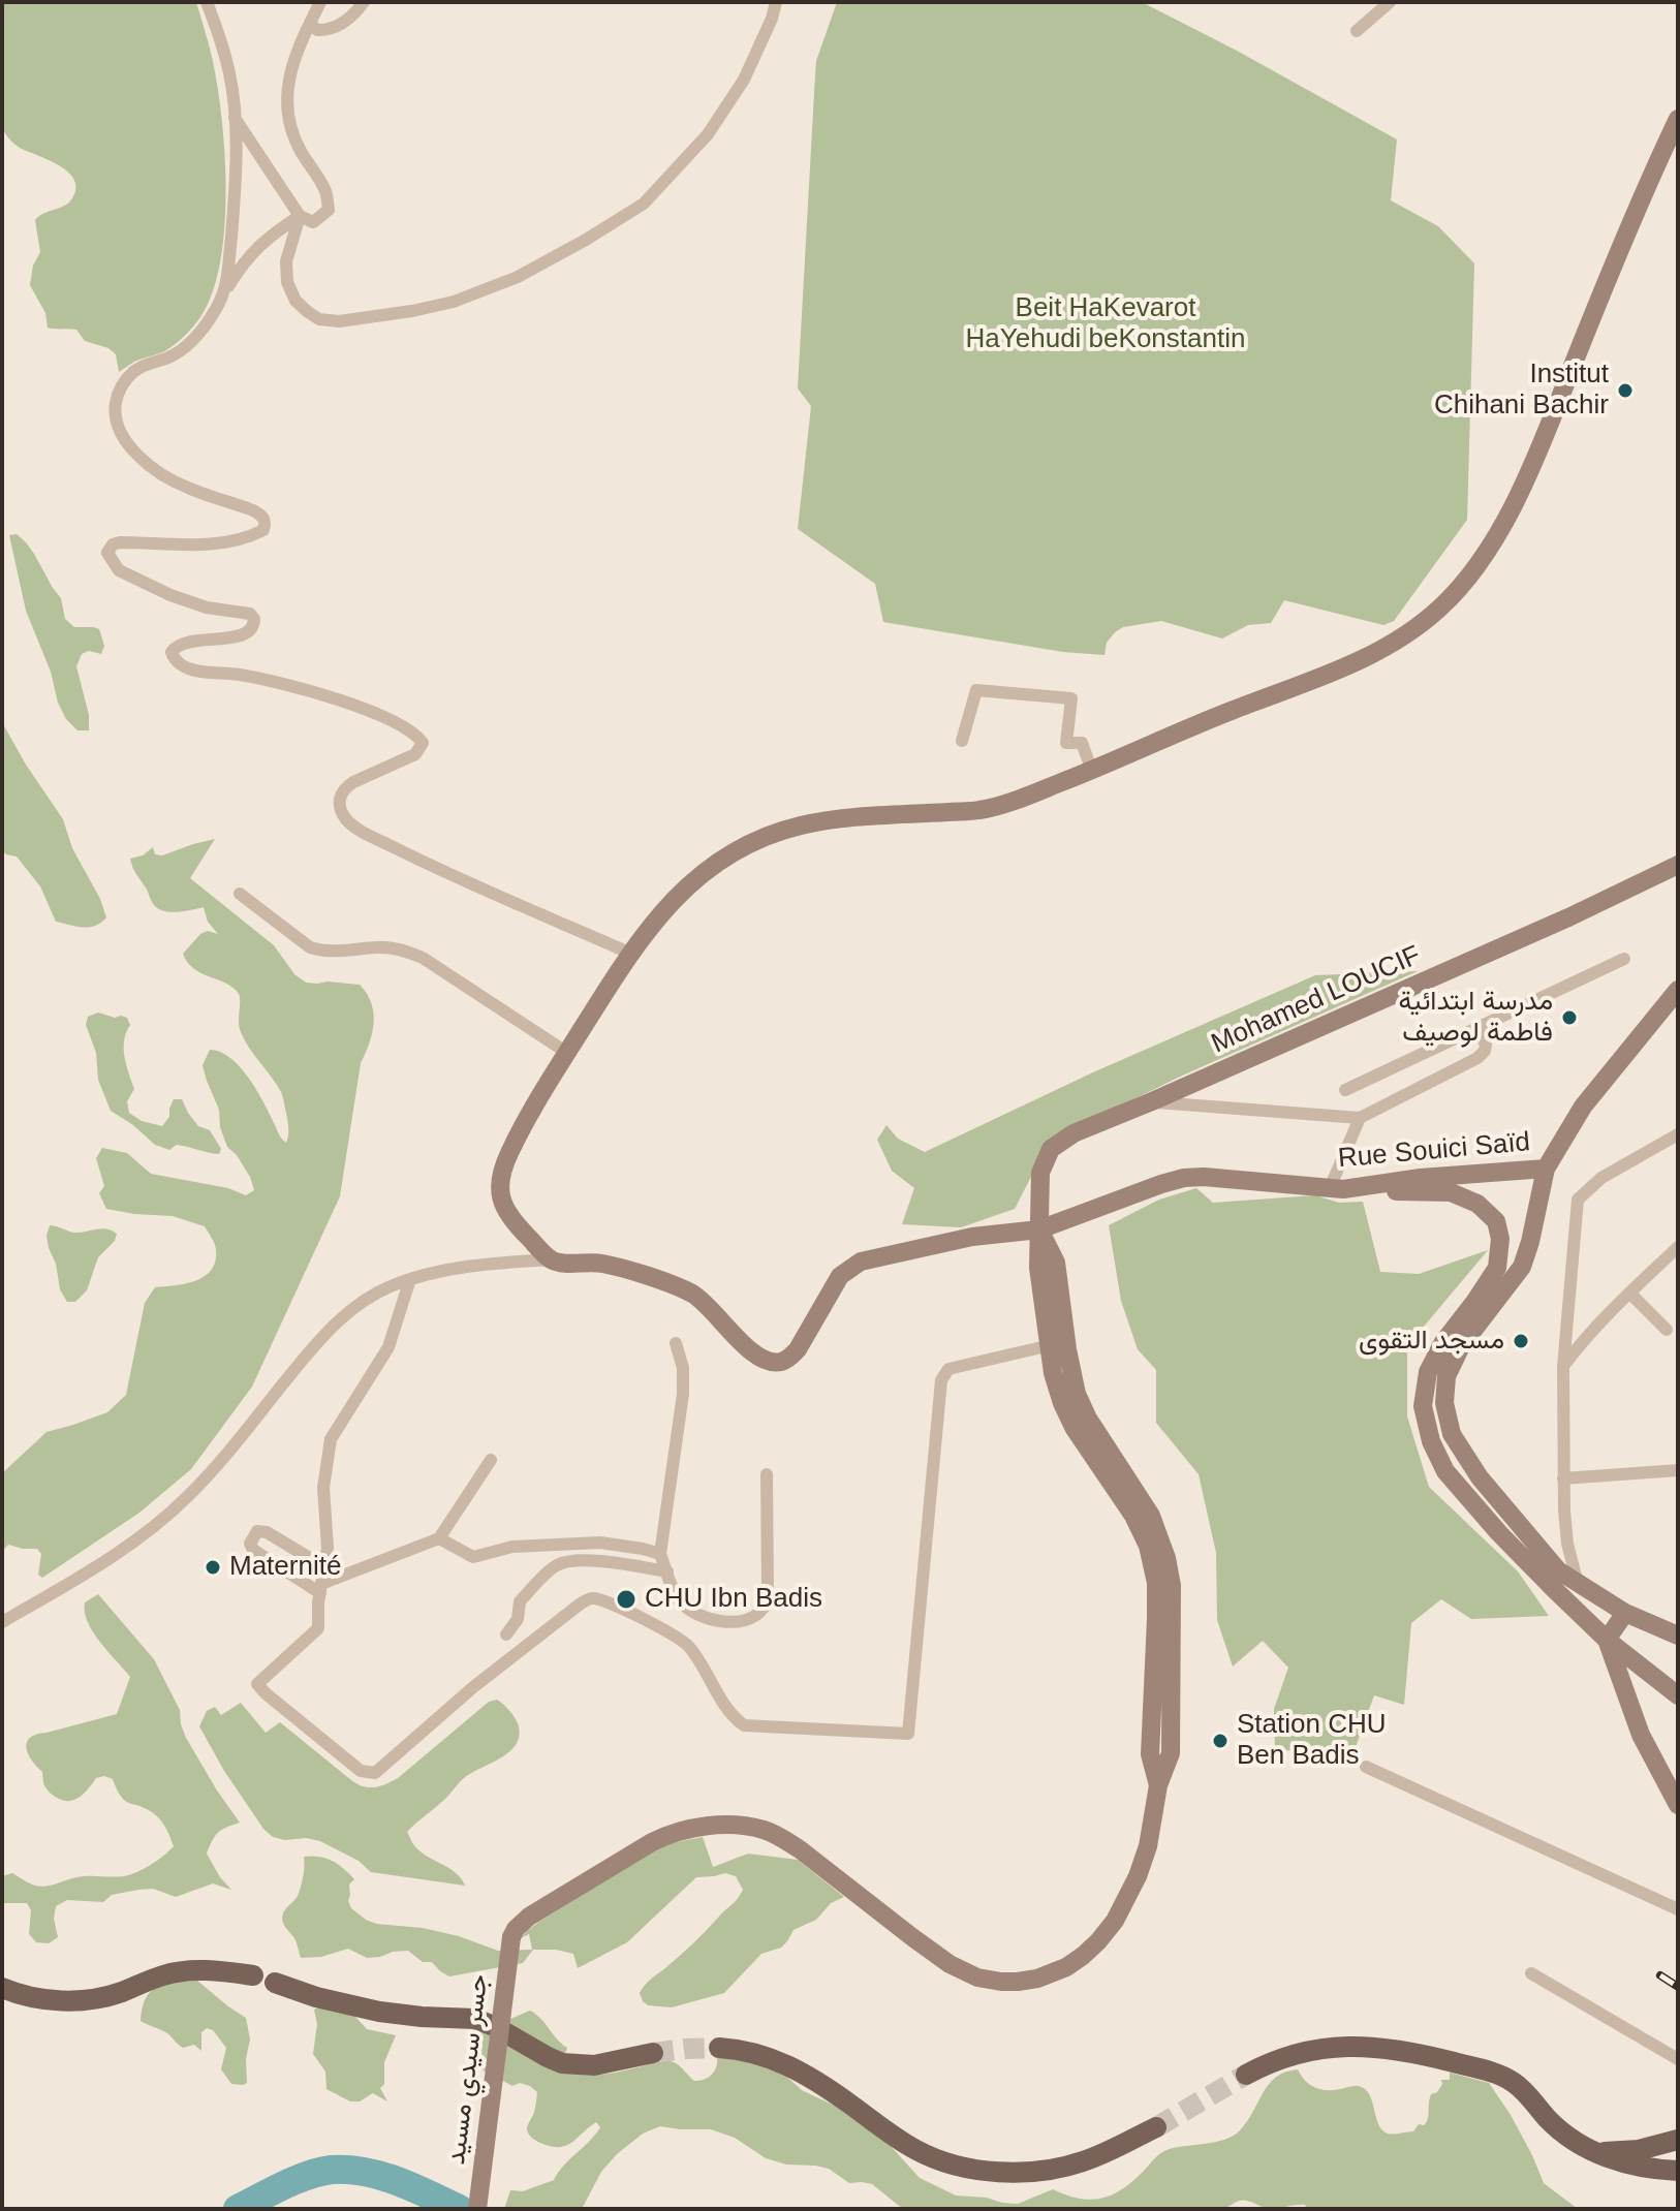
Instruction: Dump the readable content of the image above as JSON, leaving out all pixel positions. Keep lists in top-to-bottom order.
{
  "streets": {
    "main road": ["Mohamed LOUCIF", "Rue Souici Saïd", "جسر سيدي مسيد"]
  },
  "crossings": [
    ["Mohamed LOUCIF", "Rue Souici Saïd"],
    ["Mohamed LOUCIF", "جسر سيدي مسيد"]
  ],
  "parks": ["Beit HaKevarot HaYehudi beKonstantin"],
  "places": [
    "Institut Chihani Bachir",
    "مدرسة ابتدائية فاطمة لوصيف",
    "مسجد التقوى",
    "Maternité",
    "CHU Ibn Badis",
    "Station CHU Ben Badis"
  ]
}
